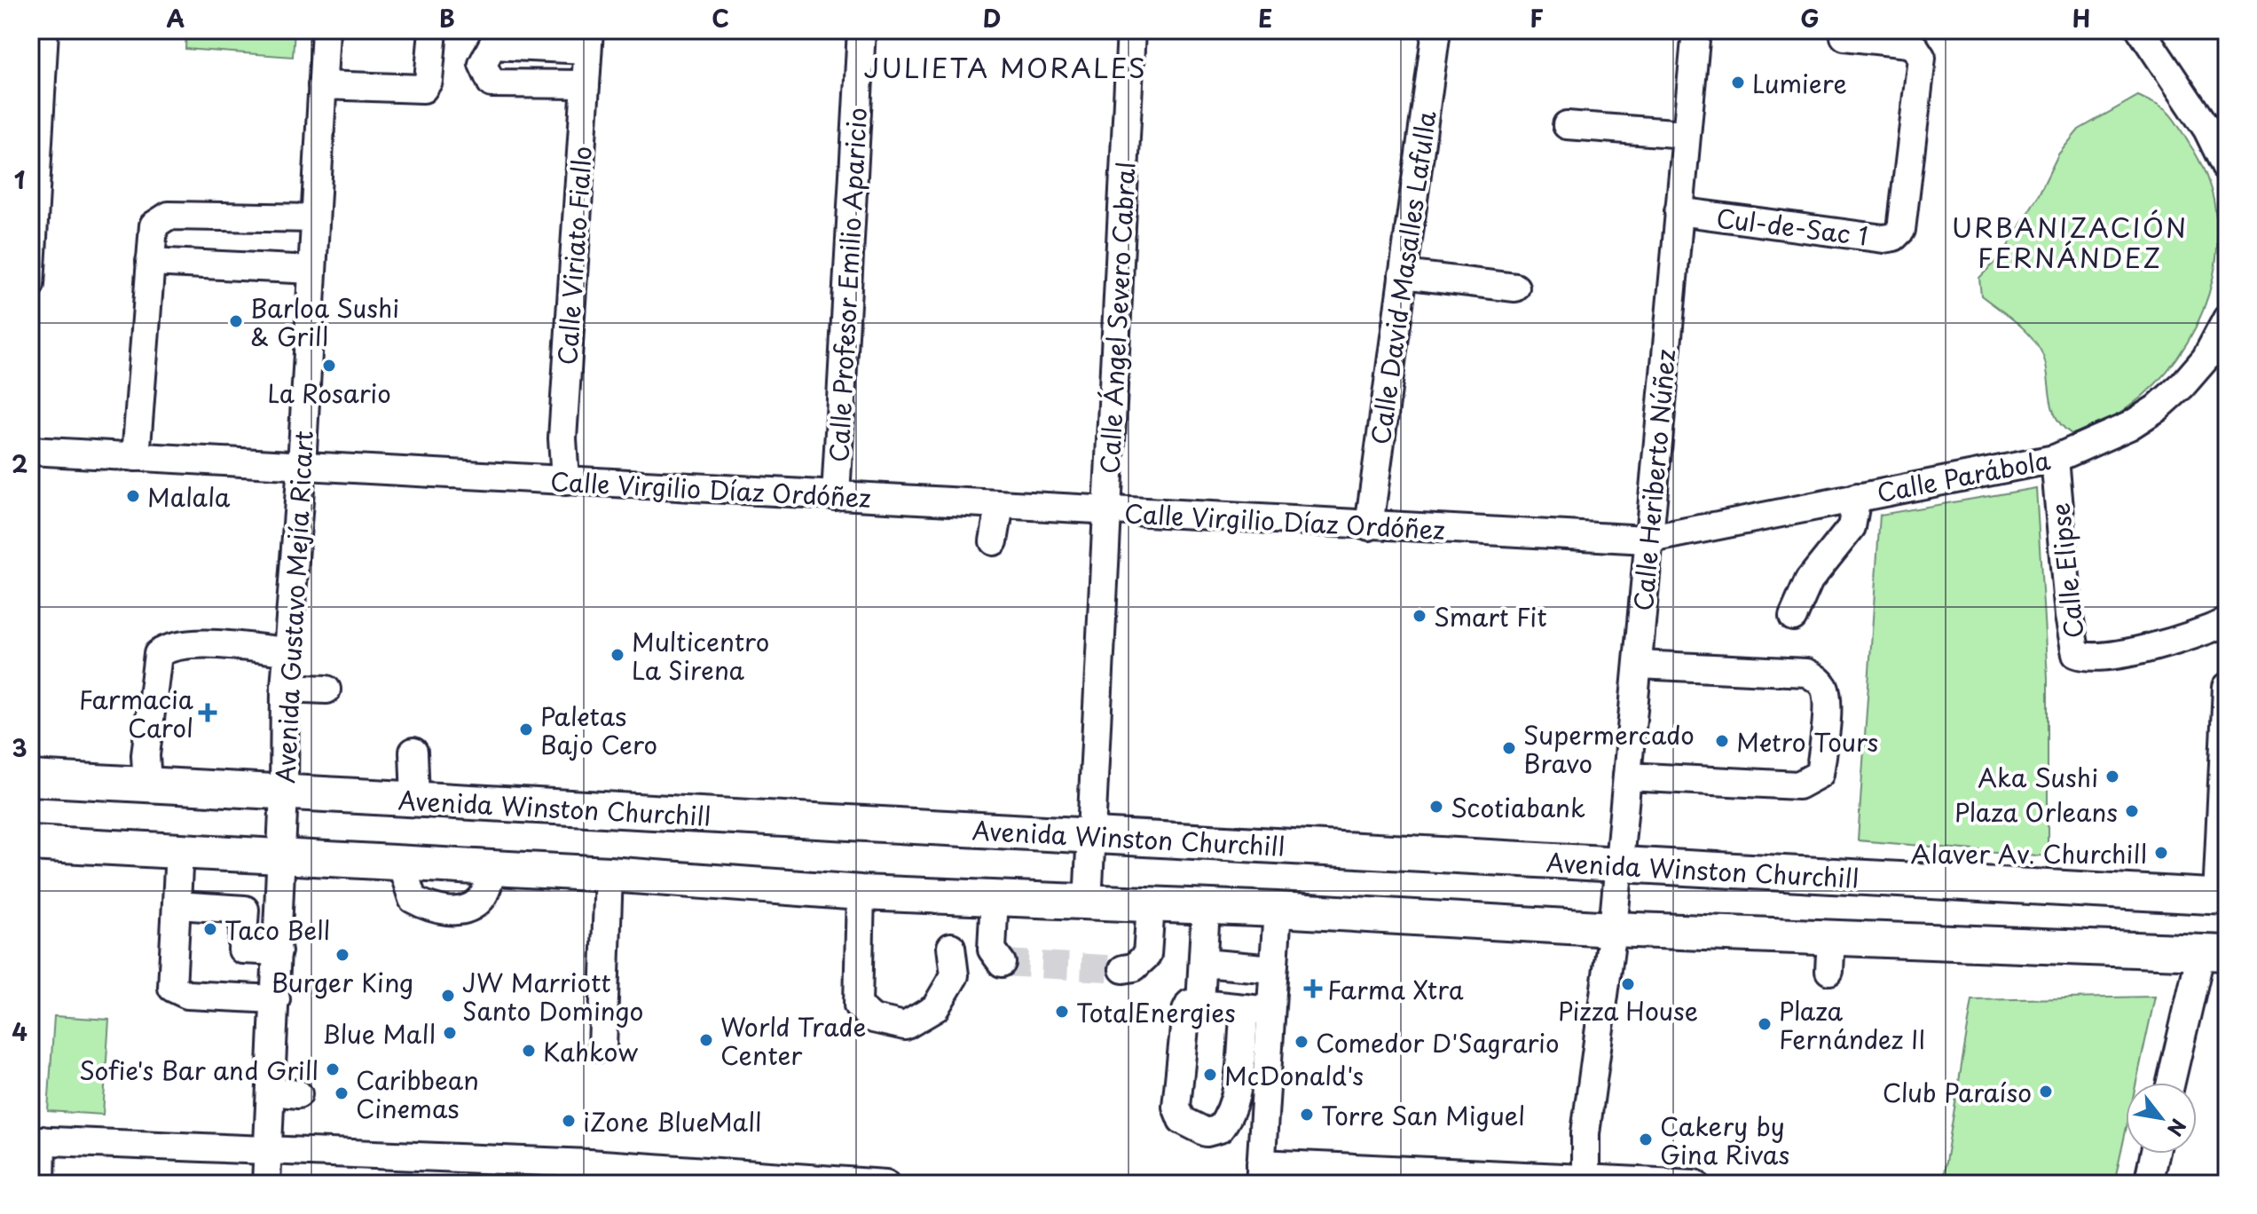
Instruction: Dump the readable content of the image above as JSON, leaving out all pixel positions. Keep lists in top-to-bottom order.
{
  "streets": {
    "main road": ["Avenida Winston Churchill"],
    "street": [
      "Cul-de-Sac 1",
      "Calle Viriato Fiallo",
      "Calle David Masalles Lafulla",
      "Calle Profesor Emilio Aparicio",
      "Calle Ángel Severo Cabral",
      "Calle Parábola",
      "Calle Heriberto Núñez",
      "Calle Virgilio Díaz Ordóñez",
      "Calle Elipse",
      "Avenida Gustavo Mejía Ricart"
    ]
  },
  "crossings": [
    ["Cul-de-Sac 1", "Calle Heriberto Núñez"],
    ["Calle Viriato Fiallo", "Calle Virgilio Díaz Ordóñez"],
    ["Calle David Masalles Lafulla", "Calle Virgilio Díaz Ordóñez"],
    ["Calle Profesor Emilio Aparicio", "Calle Virgilio Díaz Ordóñez"],
    ["Calle Ángel Severo Cabral", "Calle Virgilio Díaz Ordóñez"],
    ["Calle Ángel Severo Cabral", "Avenida Winston Churchill"],
    ["Calle Parábola", "Calle Heriberto Núñez"],
    ["Calle Parábola", "Calle Virgilio Díaz Ordóñez"],
    ["Calle Parábola", "Calle Elipse"],
    ["Calle Heriberto Núñez", "Calle Virgilio Díaz Ordóñez"],
    ["Calle Heriberto Núñez", "Avenida Winston Churchill"],
    ["Calle Virgilio Díaz Ordóñez", "Avenida Gustavo Mejía Ricart"],
    ["Avenida Gustavo Mejía Ricart", "Avenida Winston Churchill"]
  ],
  "districts": ["JULIETA MORALES", "URBANIZACIÓN FERNÁNDEZ"],
  "places": {
    "other": [
      "Lumiere",
      "Barloa Sushi & Grill",
      "La Rosario",
      "Malala",
      "Smart Fit",
      "Multicentro La Sirena",
      "Paletas Bajo Cero",
      "Metro Tours",
      "Supermercado Bravo",
      "Aka Sushi",
      "Scotiabank",
      "Plaza Orleans",
      "Alaver Av. Churchill",
      "Taco Bell",
      "Burger King",
      "Pizza House",
      "JW Marriott Santo Domingo",
      "TotalEnergies",
      "Plaza Fernández II",
      "Blue Mall",
      "World Trade Center",
      "Comedor D'Sagrario",
      "Kahkow",
      "Sofie's Bar and Grill",
      "McDonald's",
      "Club Paraíso",
      "Caribbean Cinemas",
      "Torre San Miguel",
      "iZone BlueMall",
      "Cakery by Gina Rivas"
    ],
    "health": ["Farmacia Carol", "Farma Xtra"]
  },
  "north": "bottom right",
  "grid": {
    "columns": [
      "A",
      "B",
      "C",
      "D",
      "E",
      "F",
      "G",
      "H"
    ],
    "rows": [
      "1",
      "2",
      "3",
      "4"
    ]
  }
}
